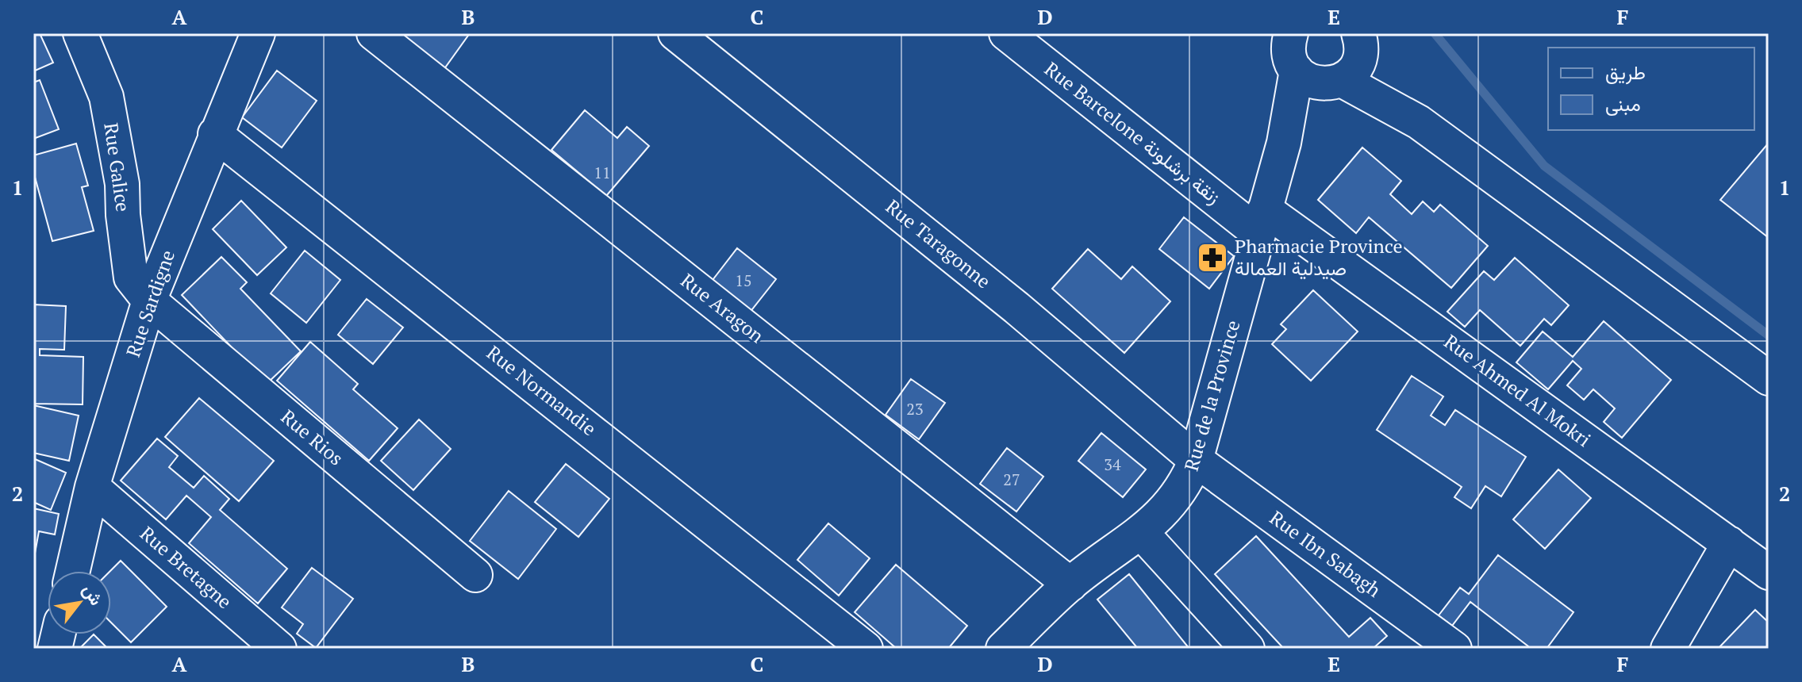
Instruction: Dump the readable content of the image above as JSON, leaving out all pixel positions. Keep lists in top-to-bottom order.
{
  "streets": {
    "street": [
      "Rue Barcelone زنقة برشلونة",
      "Rue Galice",
      "Rue Taragonne",
      "Rue Sardigne",
      "Rue Aragon",
      "Rue Normandie",
      "Rue Ahmed Al Mokri",
      "Rue de la Province",
      "Rue Rios",
      "Rue Ibn Sabagh",
      "Rue Bretagne"
    ]
  },
  "crossings": [
    ["Rue Barcelone زنقة برشلونة", "Rue Ahmed Al Mokri"],
    ["Rue Barcelone زنقة برشلونة", "Rue de la Province"],
    ["Rue Galice", "Rue Sardigne"],
    ["Rue Galice", "Rue Rios"],
    ["Rue Taragonne", "Rue de la Province"],
    ["Rue Taragonne", "Rue Ibn Sabagh"],
    ["Rue Sardigne", "Rue Normandie"],
    ["Rue Sardigne", "Rue Rios"],
    ["Rue Sardigne", "Rue Bretagne"],
    ["Rue Aragon", "Rue de la Province"],
    ["Rue Ahmed Al Mokri", "Rue de la Province"],
    ["Rue de la Province", "Rue Ibn Sabagh"]
  ],
  "places": {
    "pharmacy": ["Pharmacie Province صيدلية العمالة"]
  },
  "house_numbers": [
    "11",
    "15",
    "23",
    "34",
    "27"
  ],
  "legend": ["طريق", "مبنى"],
  "north": "top right",
  "grid": {
    "columns": [
      "A",
      "B",
      "C",
      "D",
      "E",
      "F"
    ],
    "rows": ["1", "2"]
  }
}
